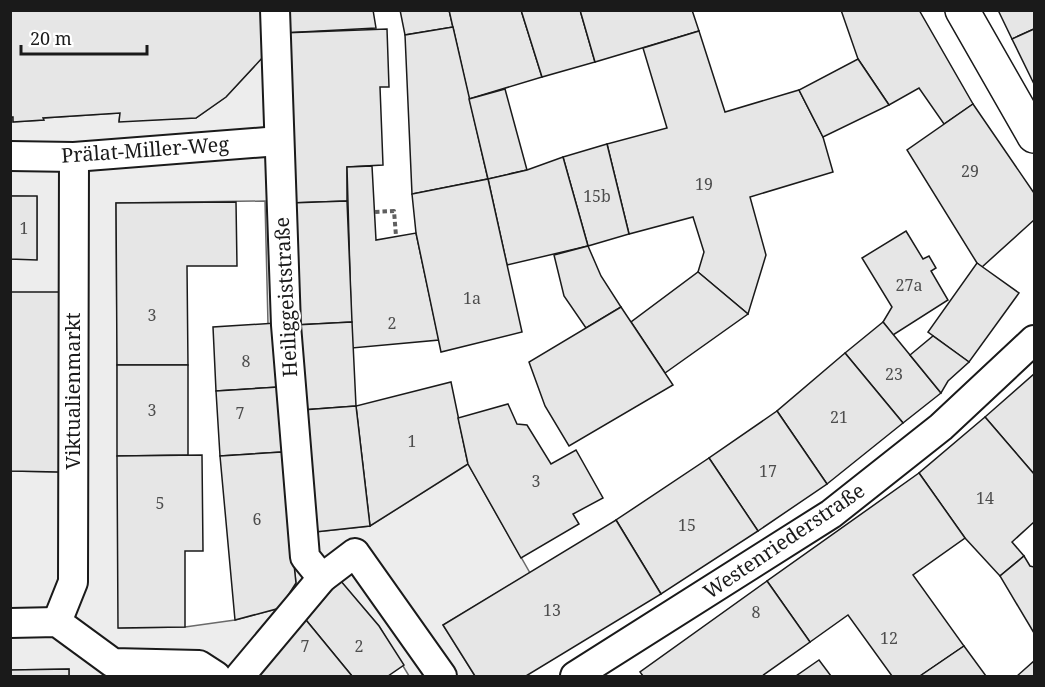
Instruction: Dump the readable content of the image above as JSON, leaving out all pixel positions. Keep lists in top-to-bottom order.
{
  "streets": {
    "street": [
      "Prälat-Miller-Weg",
      "Heiliggeiststraße",
      "Viktualienmarkt",
      "Westenriederstraße"
    ]
  },
  "crossings": [
    ["Prälat-Miller-Weg", "Heiliggeiststraße"],
    ["Prälat-Miller-Weg", "Viktualienmarkt"]
  ],
  "house_numbers": [
    "29",
    "19",
    "15b",
    "1",
    "27a",
    "1a",
    "3",
    "2",
    "8",
    "23",
    "3",
    "7",
    "21",
    "1",
    "17",
    "3",
    "14",
    "5",
    "6",
    "15",
    "13",
    "8",
    "12",
    "7",
    "2"
  ],
  "scale_bar": "20 m"
}
